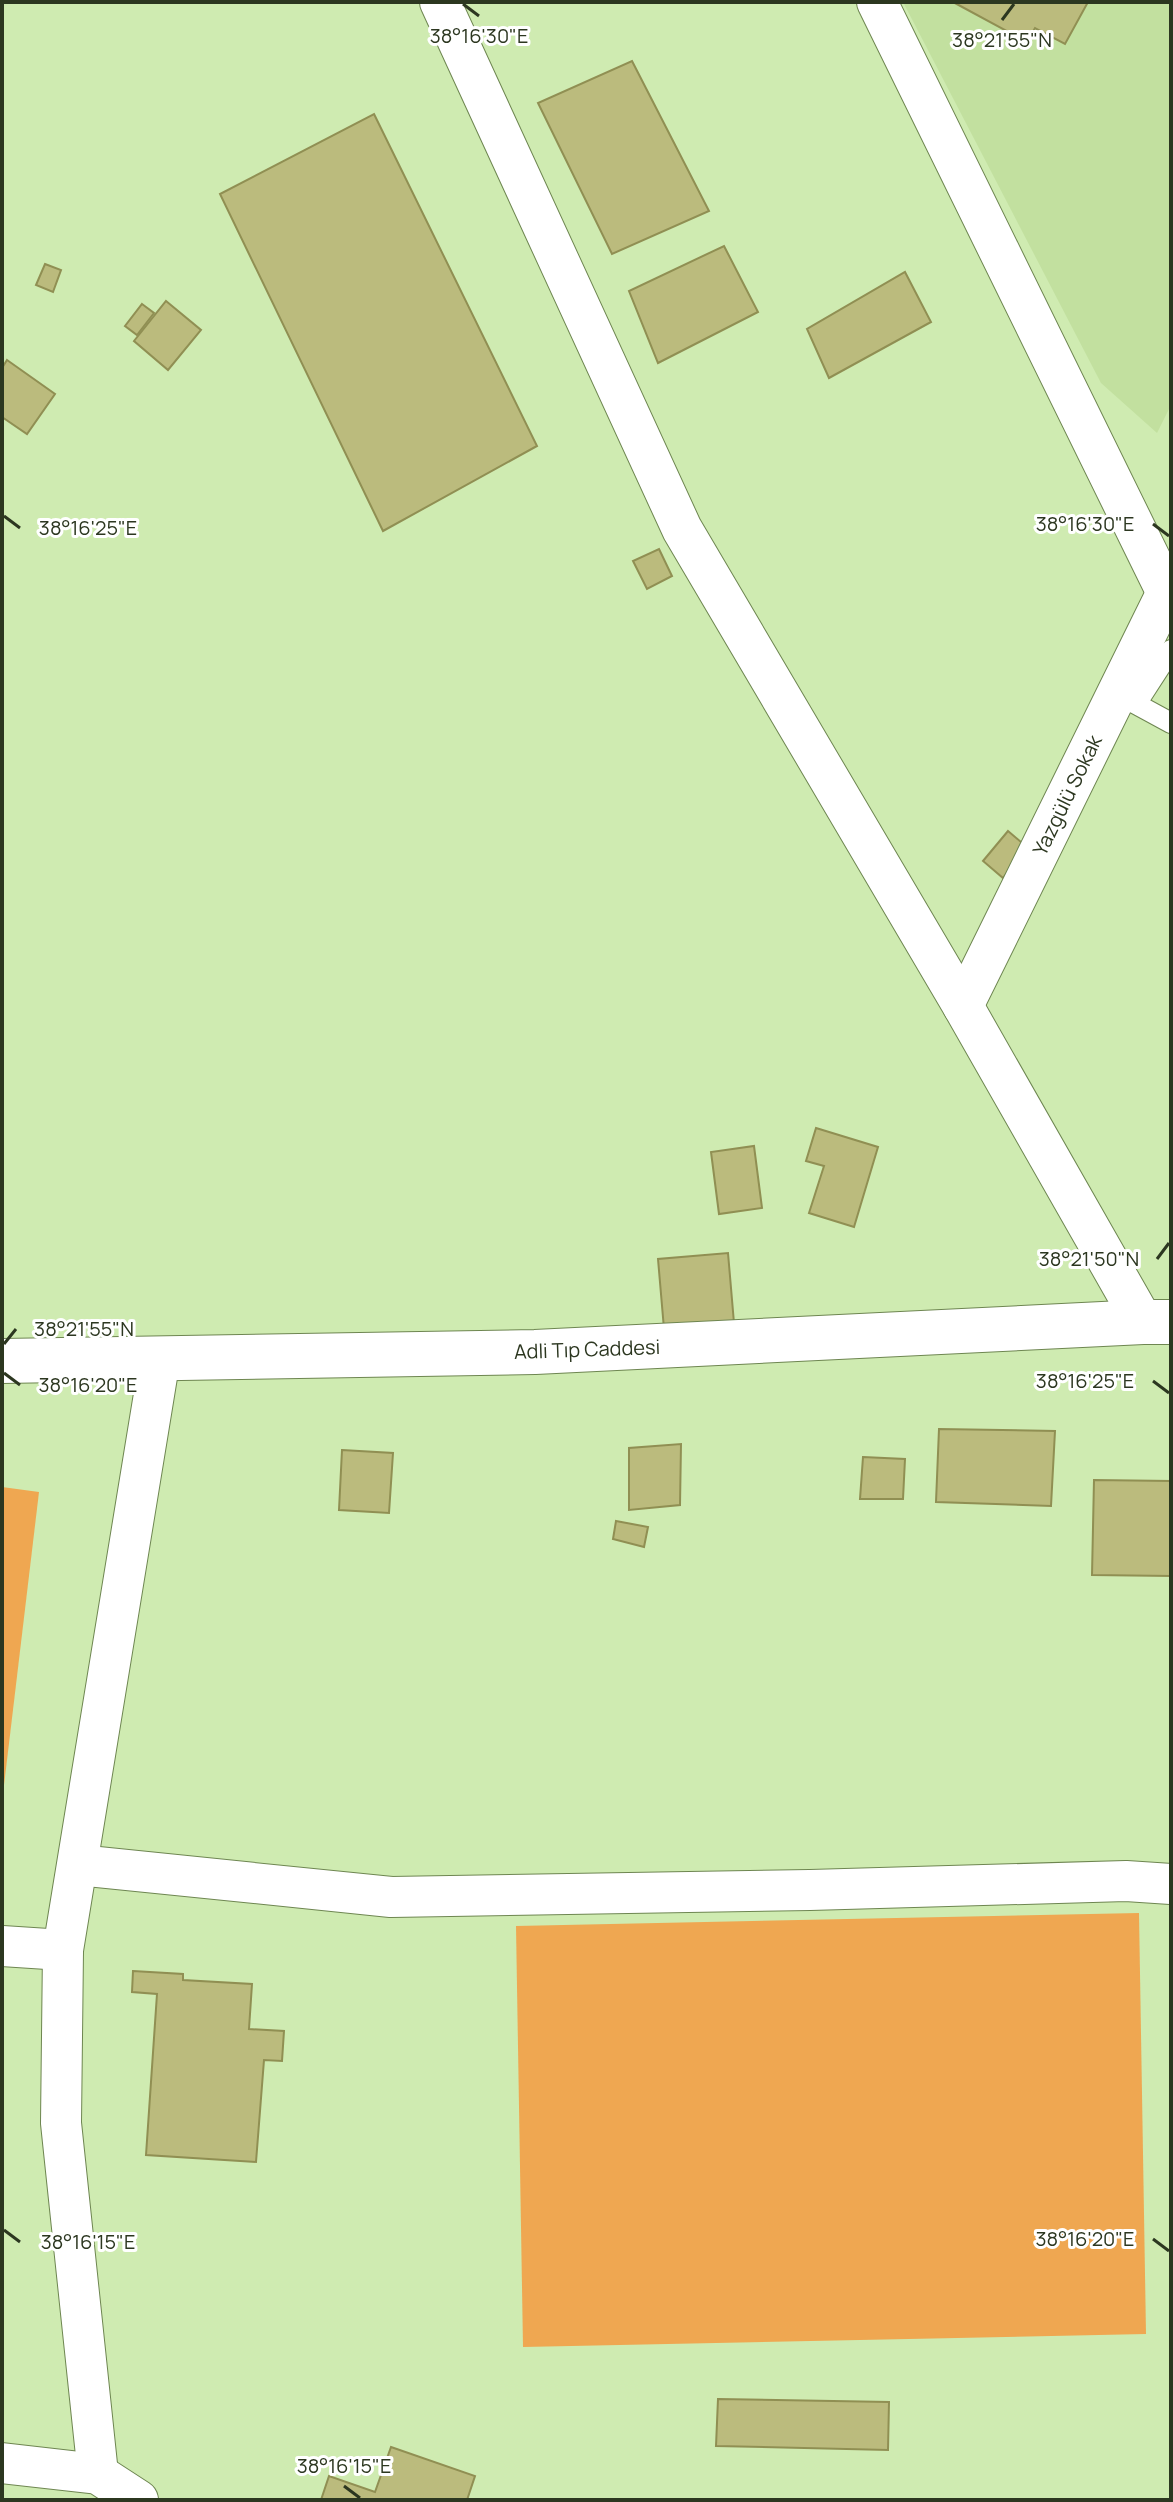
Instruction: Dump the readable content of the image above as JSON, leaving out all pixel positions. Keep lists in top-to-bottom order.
{
  "streets": {
    "street": ["Yazgülü Sokak", "Adli Tıp Caddesi"]
  },
  "coordinates": [
    "38°16'30\"E",
    "38°21'55\"N",
    "38°16'25\"E",
    "38°21'50\"N",
    "38°16'20\"E",
    "38°16'15\"E"
  ]
}
